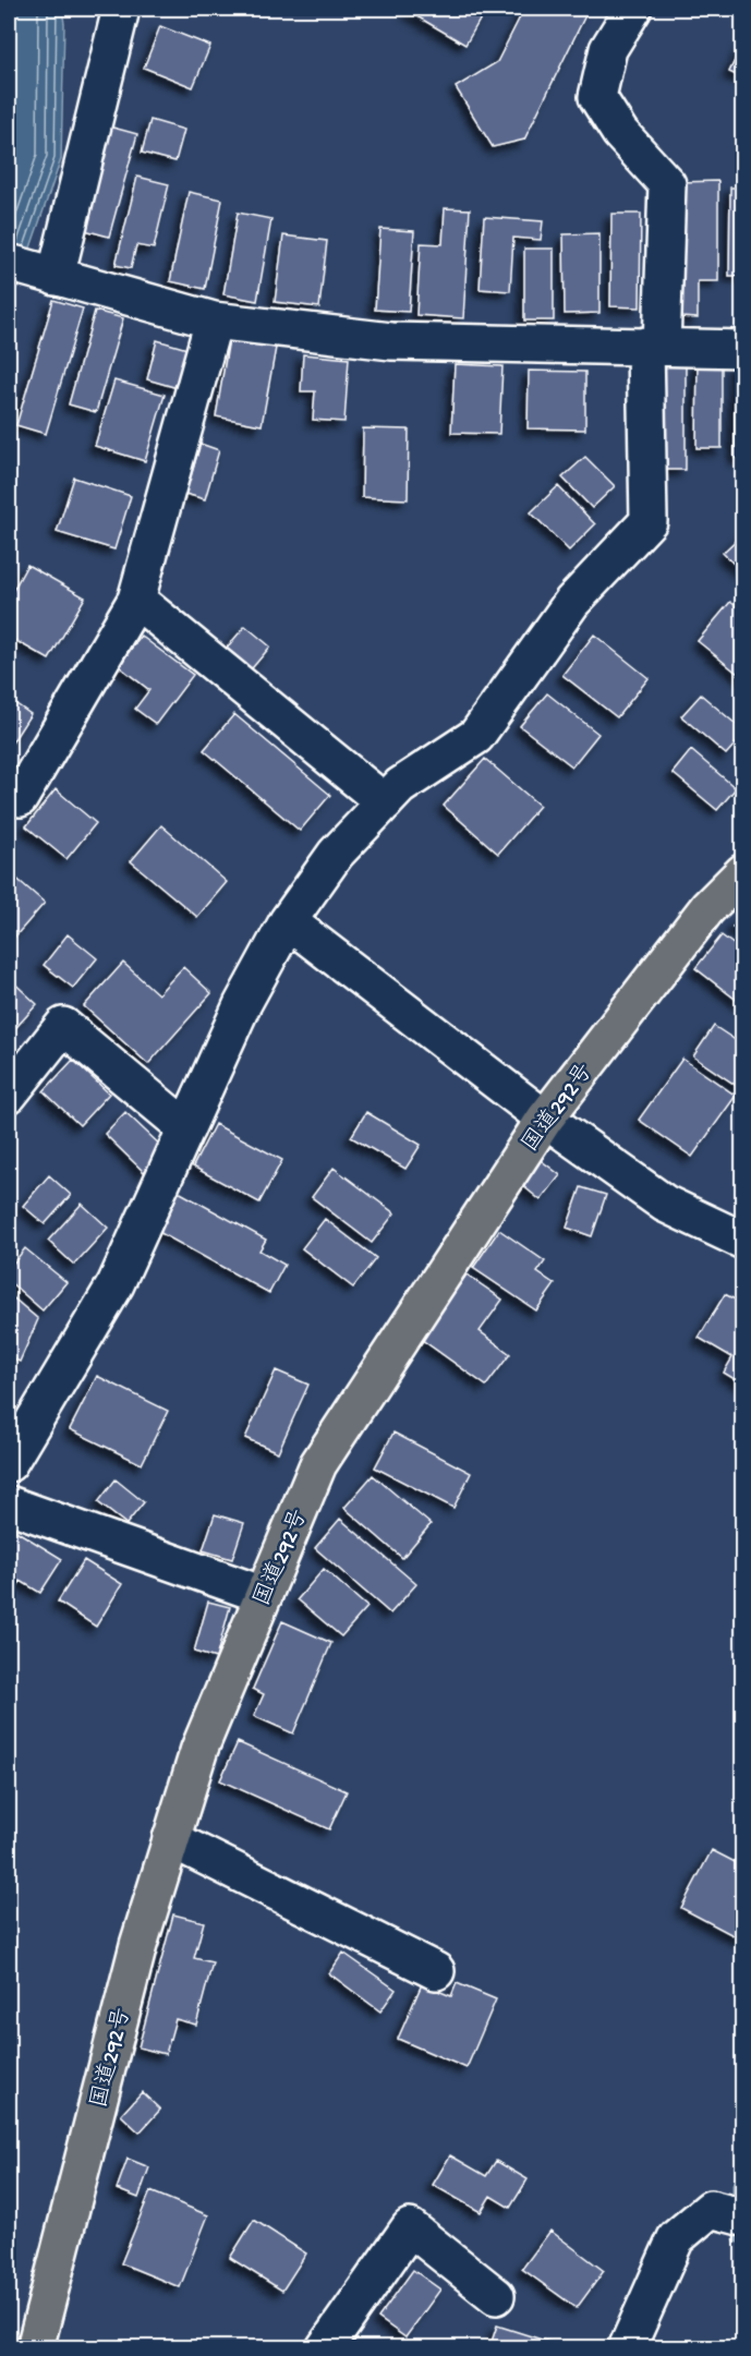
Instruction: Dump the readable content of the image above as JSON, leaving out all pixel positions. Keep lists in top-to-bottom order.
{
  "streets": {
    "highway": ["国道292号"]
  }
}
